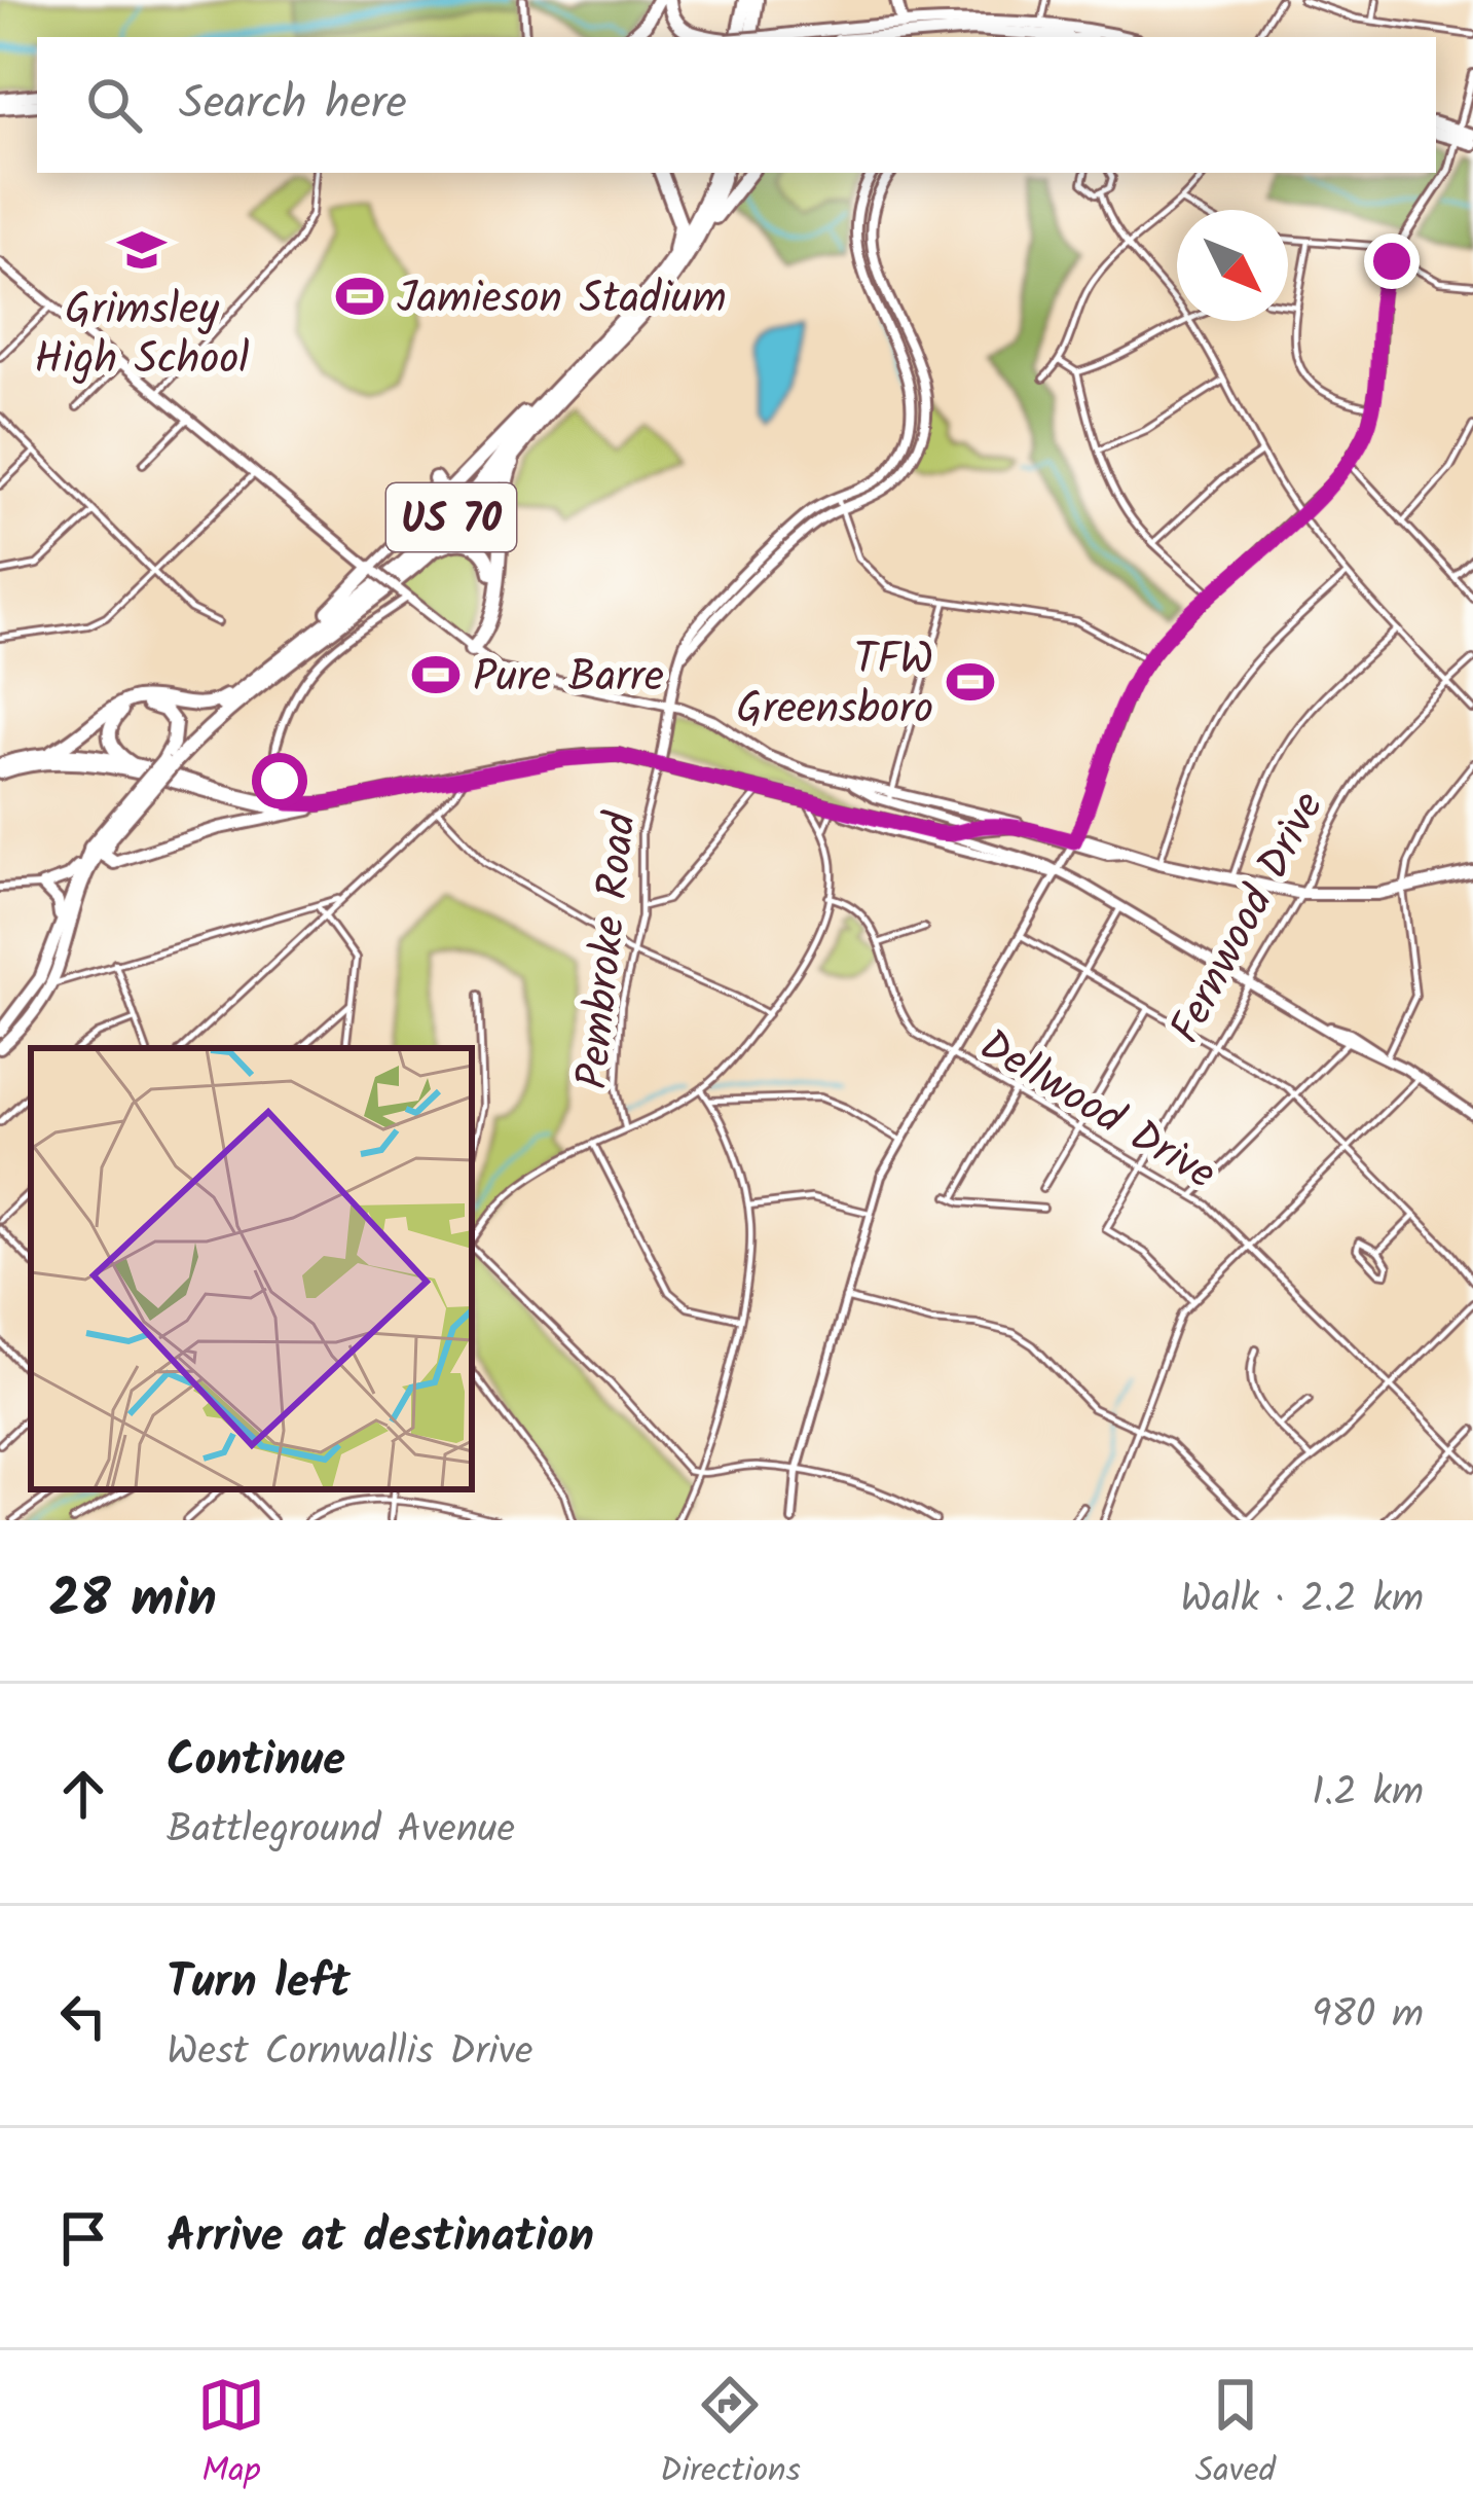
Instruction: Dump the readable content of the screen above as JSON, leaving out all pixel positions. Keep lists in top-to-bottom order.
{
  "streets": {
    "highway": ["US 70"],
    "main road": ["Pembroke Road"],
    "street": ["Fernwood Drive", "Dellwood Drive"]
  },
  "crossings": [
    ["Fernwood Drive", "Dellwood Drive"]
  ],
  "places": {
    "school or university": ["Grimsley High School"],
    "sports": ["Jamieson Stadium", "Pure Barre", "TFW Greensboro"]
  },
  "north": "bottom right",
  "page": {
    "search": "Search here",
    "heading": ["28 min", "Walk · 2.2 km"],
    "list": [
      ["Continue", "Battleground Avenue", "1.2 km"],
      ["Turn left", "West Cornwallis Drive", "980 m"],
      "Arrive at destination"
    ],
    "nav": ["Map", "Directions", "Saved"]
  }
}
